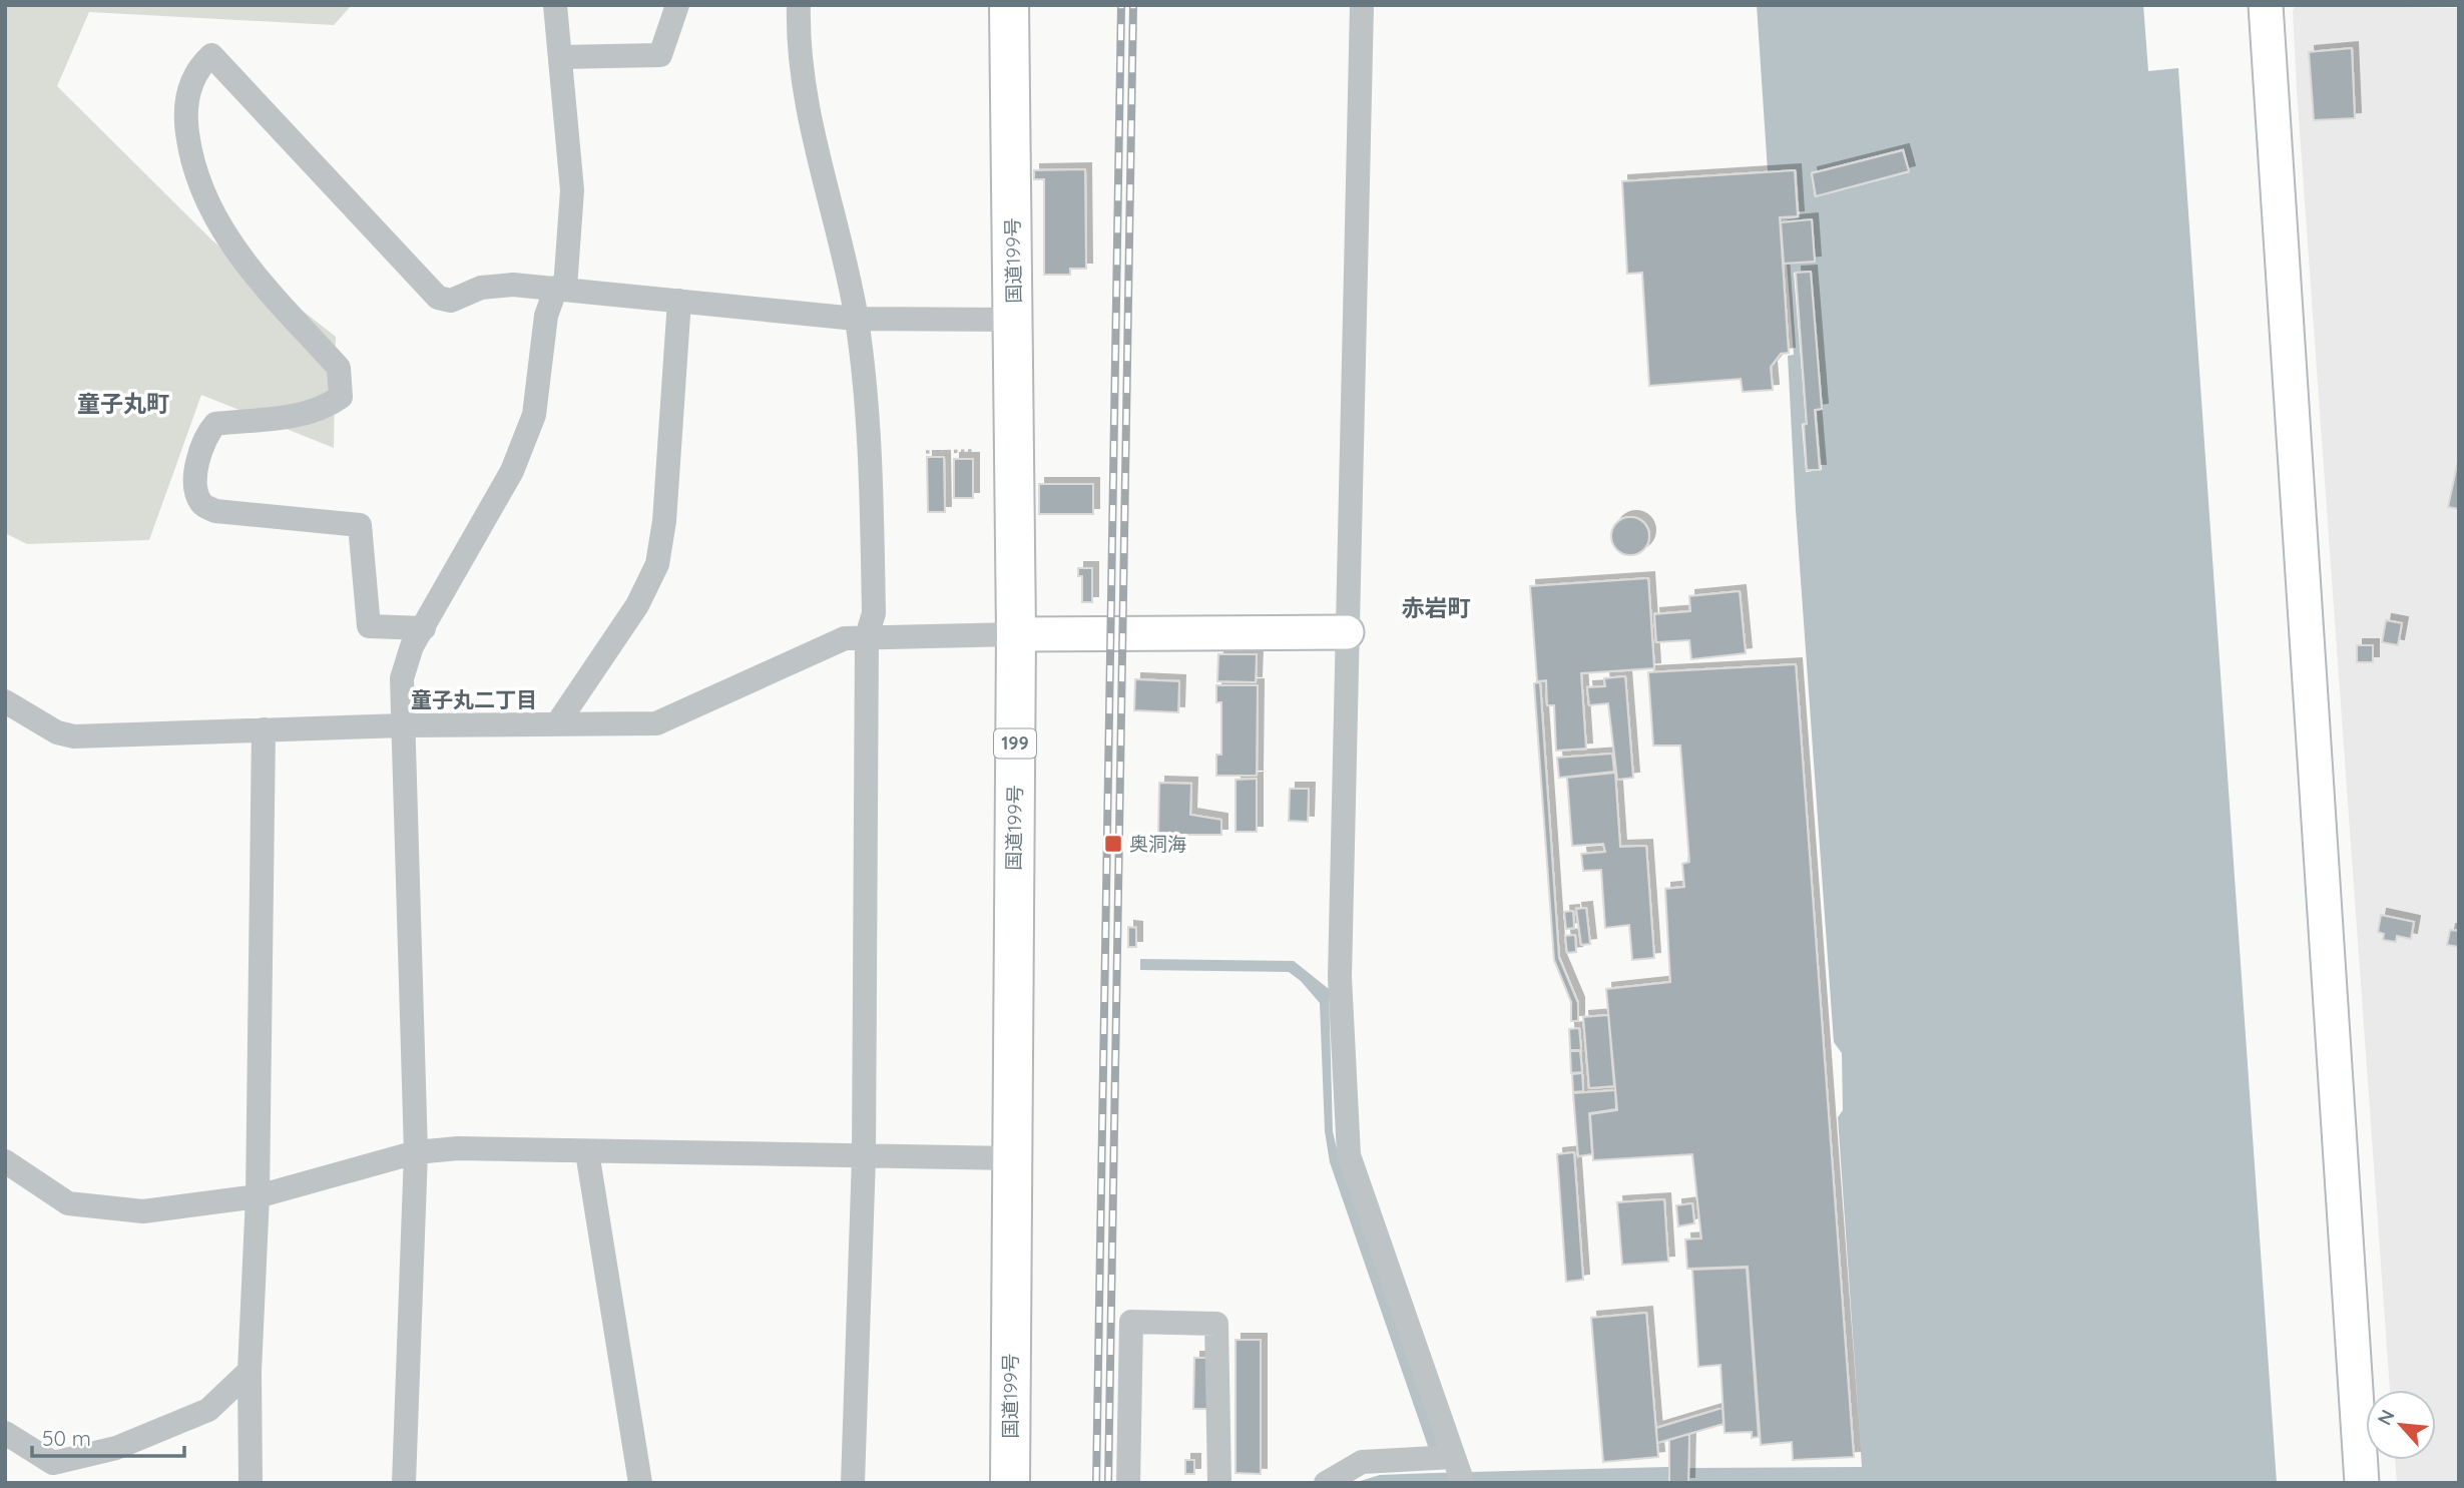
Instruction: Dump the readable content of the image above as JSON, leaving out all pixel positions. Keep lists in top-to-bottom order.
{
  "streets": {
    "highway": ["国道199号", "199"]
  },
  "districts": ["童子丸町", "赤岩町", "童子丸二丁目"],
  "places": {
    "transit": ["奥洞海"]
  },
  "scale_bar": "50 m",
  "north": "top left"
}
